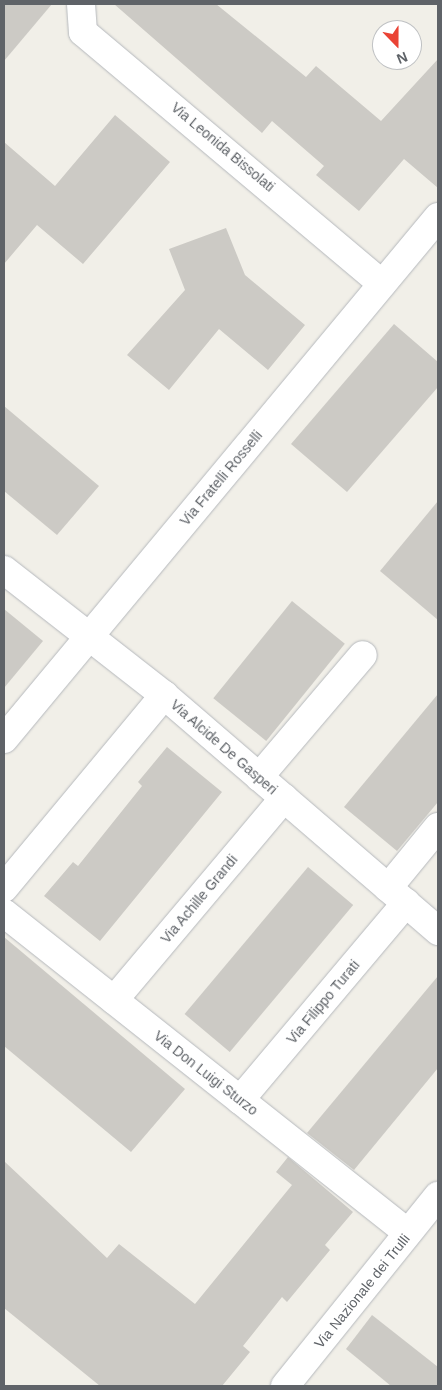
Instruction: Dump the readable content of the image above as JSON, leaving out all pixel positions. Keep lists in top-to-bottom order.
{
  "streets": {
    "street": [
      "Via Leonida Bissolati",
      "Via Fratelli Rosselli",
      "Via Alcide De Gasperi",
      "Via Achille Grandi",
      "Via Filippo Turati",
      "Via Don Luigi Sturzo",
      "Via Nazionale dei Trulli"
    ]
  },
  "crossings": [
    ["Via Leonida Bissolati", "Via Fratelli Rosselli"],
    ["Via Fratelli Rosselli", "Via Alcide De Gasperi"],
    ["Via Alcide De Gasperi", "Via Achille Grandi"],
    ["Via Alcide De Gasperi", "Via Filippo Turati"],
    ["Via Achille Grandi", "Via Don Luigi Sturzo"],
    ["Via Filippo Turati", "Via Don Luigi Sturzo"],
    ["Via Don Luigi Sturzo", "Via Nazionale dei Trulli"]
  ],
  "north": "bottom"
}
